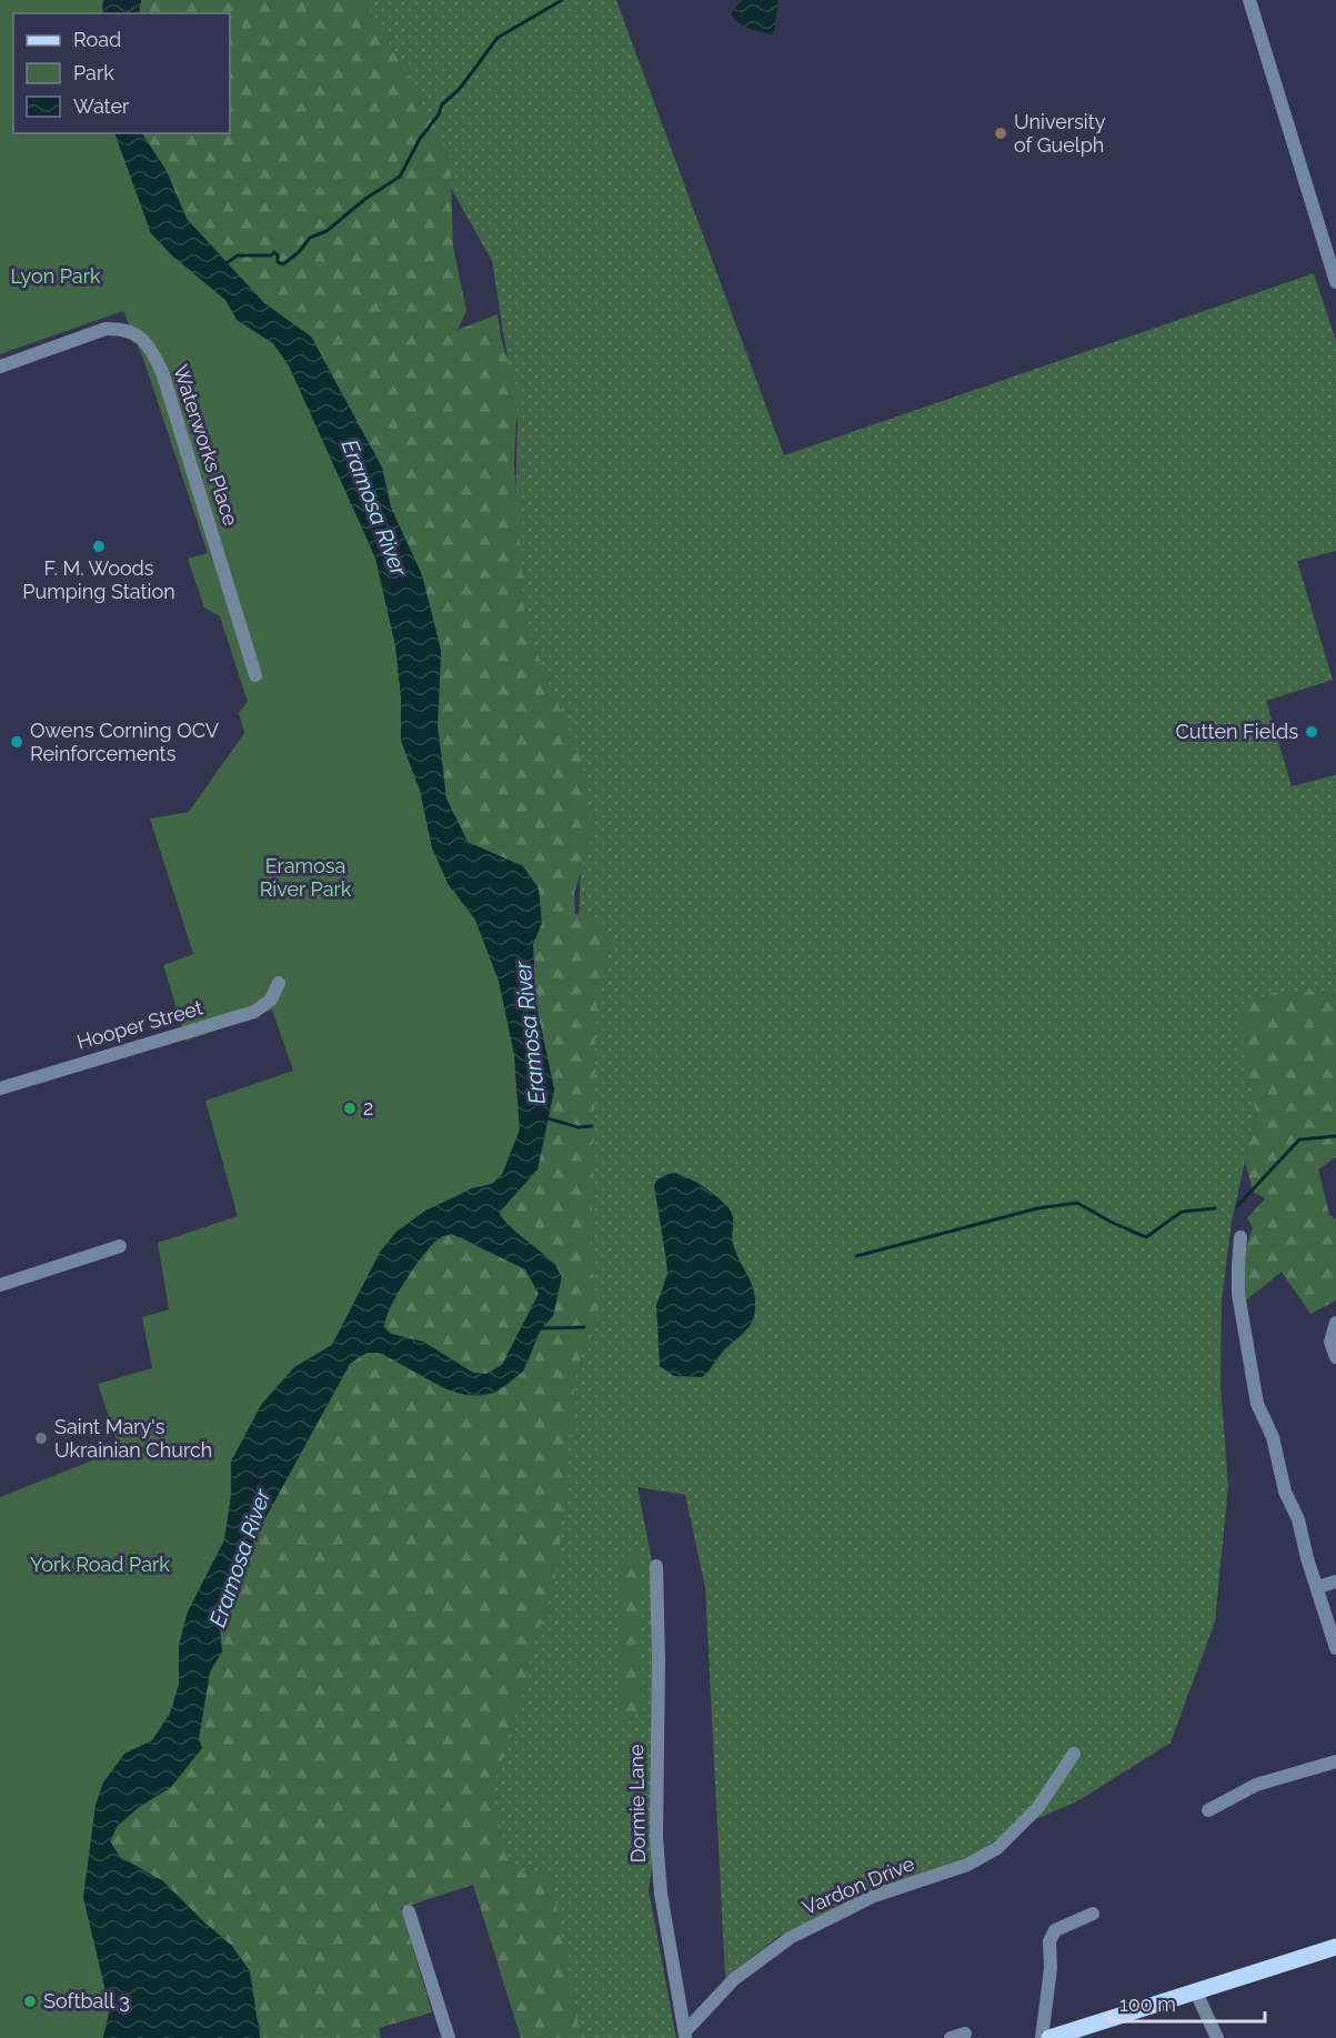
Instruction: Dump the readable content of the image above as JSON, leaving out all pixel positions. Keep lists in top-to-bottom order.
{
  "streets": {
    "street": [
      "Waterworks Place",
      "Hooper Street",
      "Dormie Lane",
      "Vardon Drive"
    ]
  },
  "crossings": [
    ["Dormie Lane", "Vardon Drive"]
  ],
  "water": ["Eramosa River"],
  "parks": ["Lyon Park", "Eramosa River Park", "York Road Park"],
  "places": [
    "University of Guelph",
    "F. M. Woods Pumping Station",
    "Cutten Fields",
    "Owens Corning OCV Reinforcements",
    "2",
    "Saint Mary's Ukrainian Church",
    "Softball 3"
  ],
  "legend": ["Road", "Park", "Water"],
  "scale_bar": "100 m"
}
